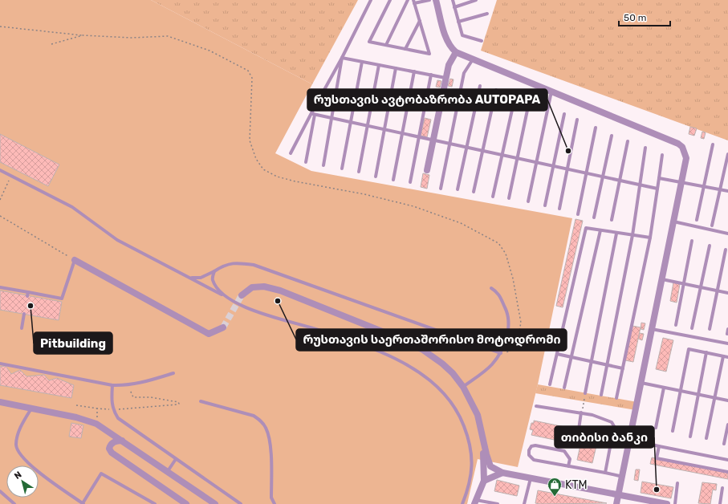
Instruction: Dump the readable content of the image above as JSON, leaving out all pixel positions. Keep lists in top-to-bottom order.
{
  "places": {
    "other": [
      "რუსთავის ავტობაზრობა AUTOPAPA",
      "რუსთავის საერთაშორისო მოტოდრომი",
      "Pitbuilding",
      "თიბისი ბანკი"
    ],
    "shop": ["KTM"]
  },
  "scale_bar": "50 m",
  "north": "top left"
}
